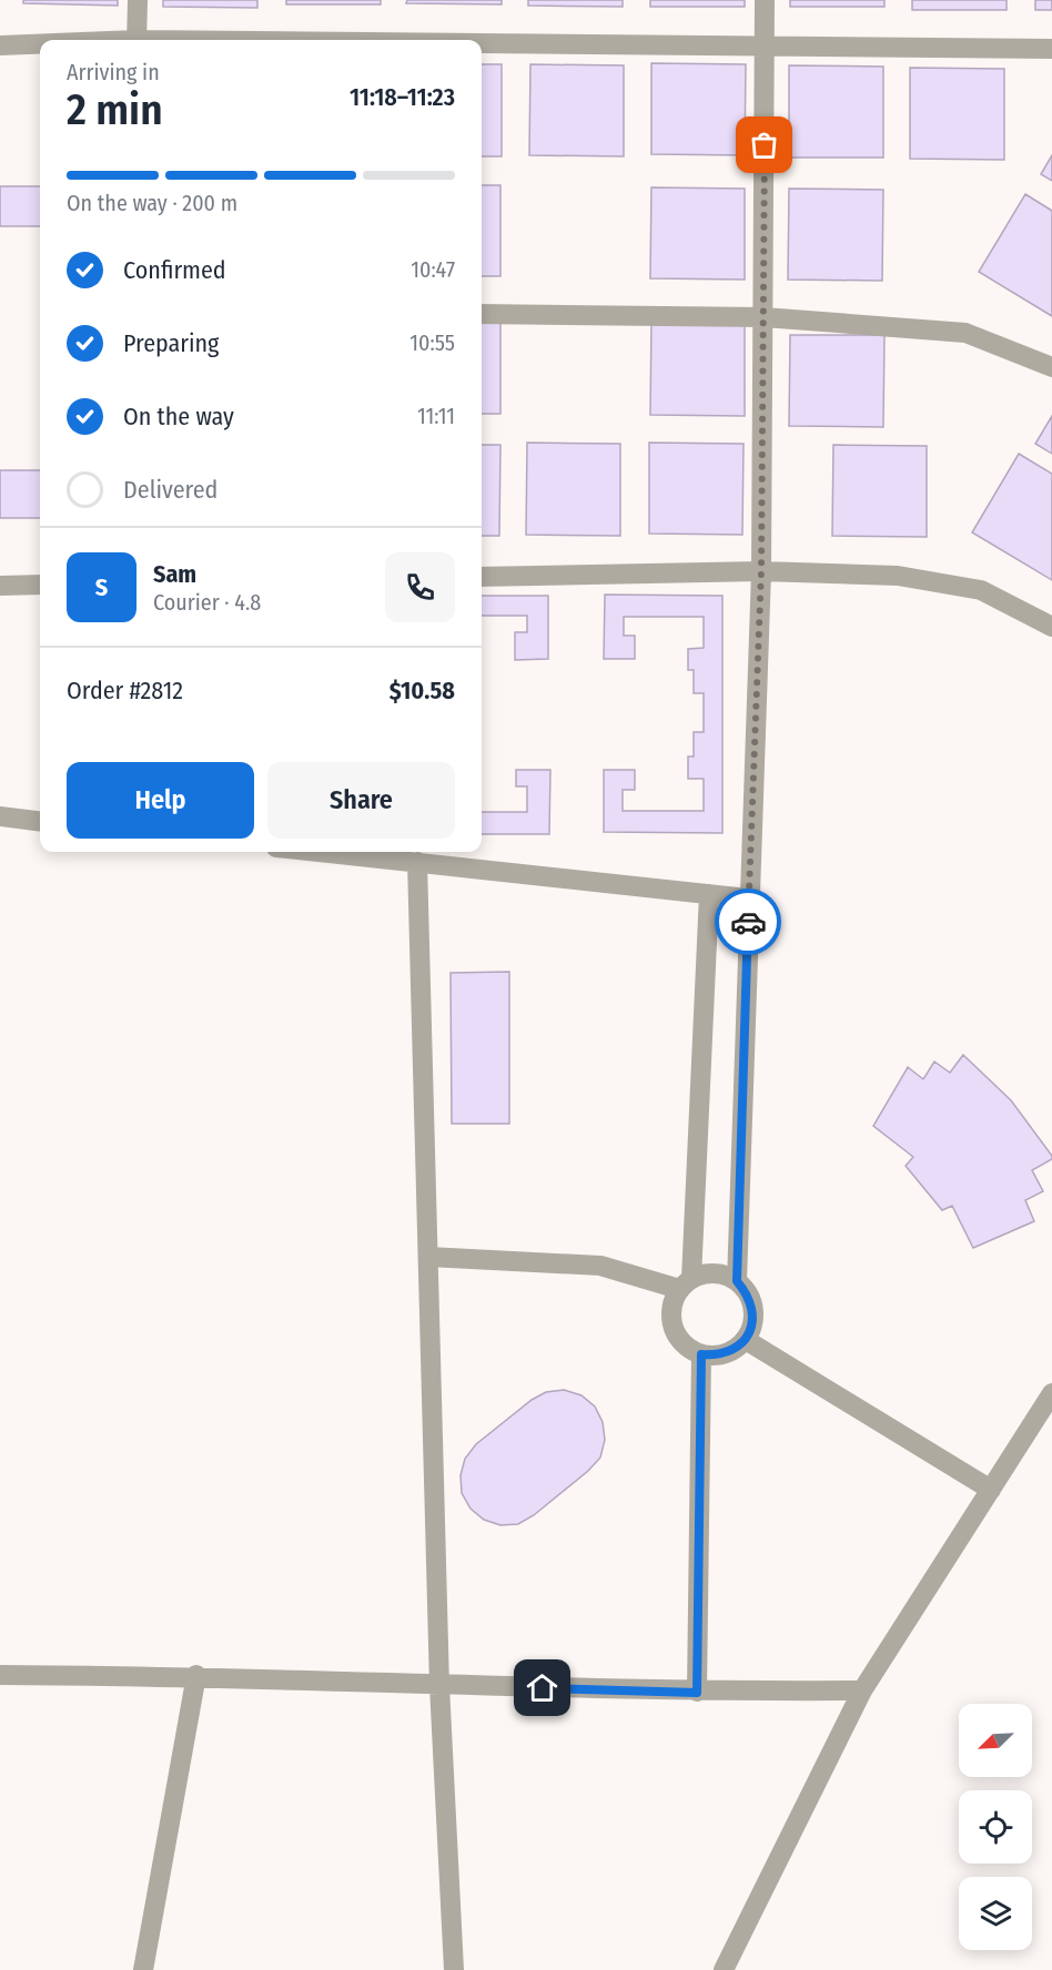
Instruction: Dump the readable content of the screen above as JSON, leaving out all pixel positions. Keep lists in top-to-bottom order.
{
  "north": "bottom left",
  "page": {
    "heading": ["2 min", "Arriving in", "11:18–11:23"],
    "panel": [
      "Sam",
      "Courier · 4.8",
      "Order #2812",
      "$10.58"
    ],
    "bar": "On the way · 200 m",
    "list": [
      ["Confirmed", "10:47"],
      ["Preparing", "10:55"],
      ["On the way", "11:11"],
      "Delivered"
    ],
    "round": "S",
    "buttons": ["Help", "Share"]
  }
}
